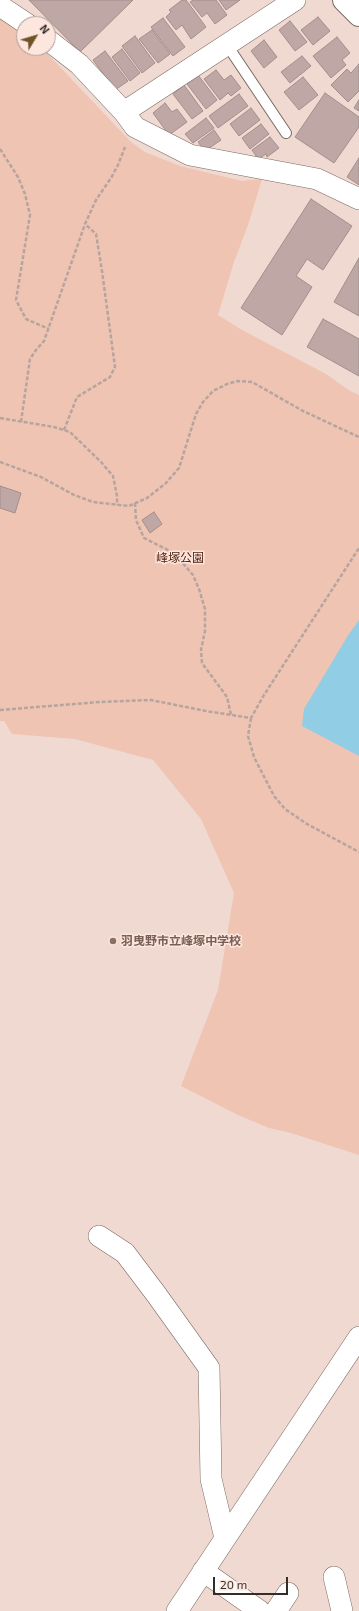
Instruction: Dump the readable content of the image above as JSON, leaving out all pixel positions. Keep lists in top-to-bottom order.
{
  "parks": ["峰塚公園"],
  "places": ["羽曳野市立峰塚中学校"],
  "scale_bar": "20 m",
  "north": "top right"
}
